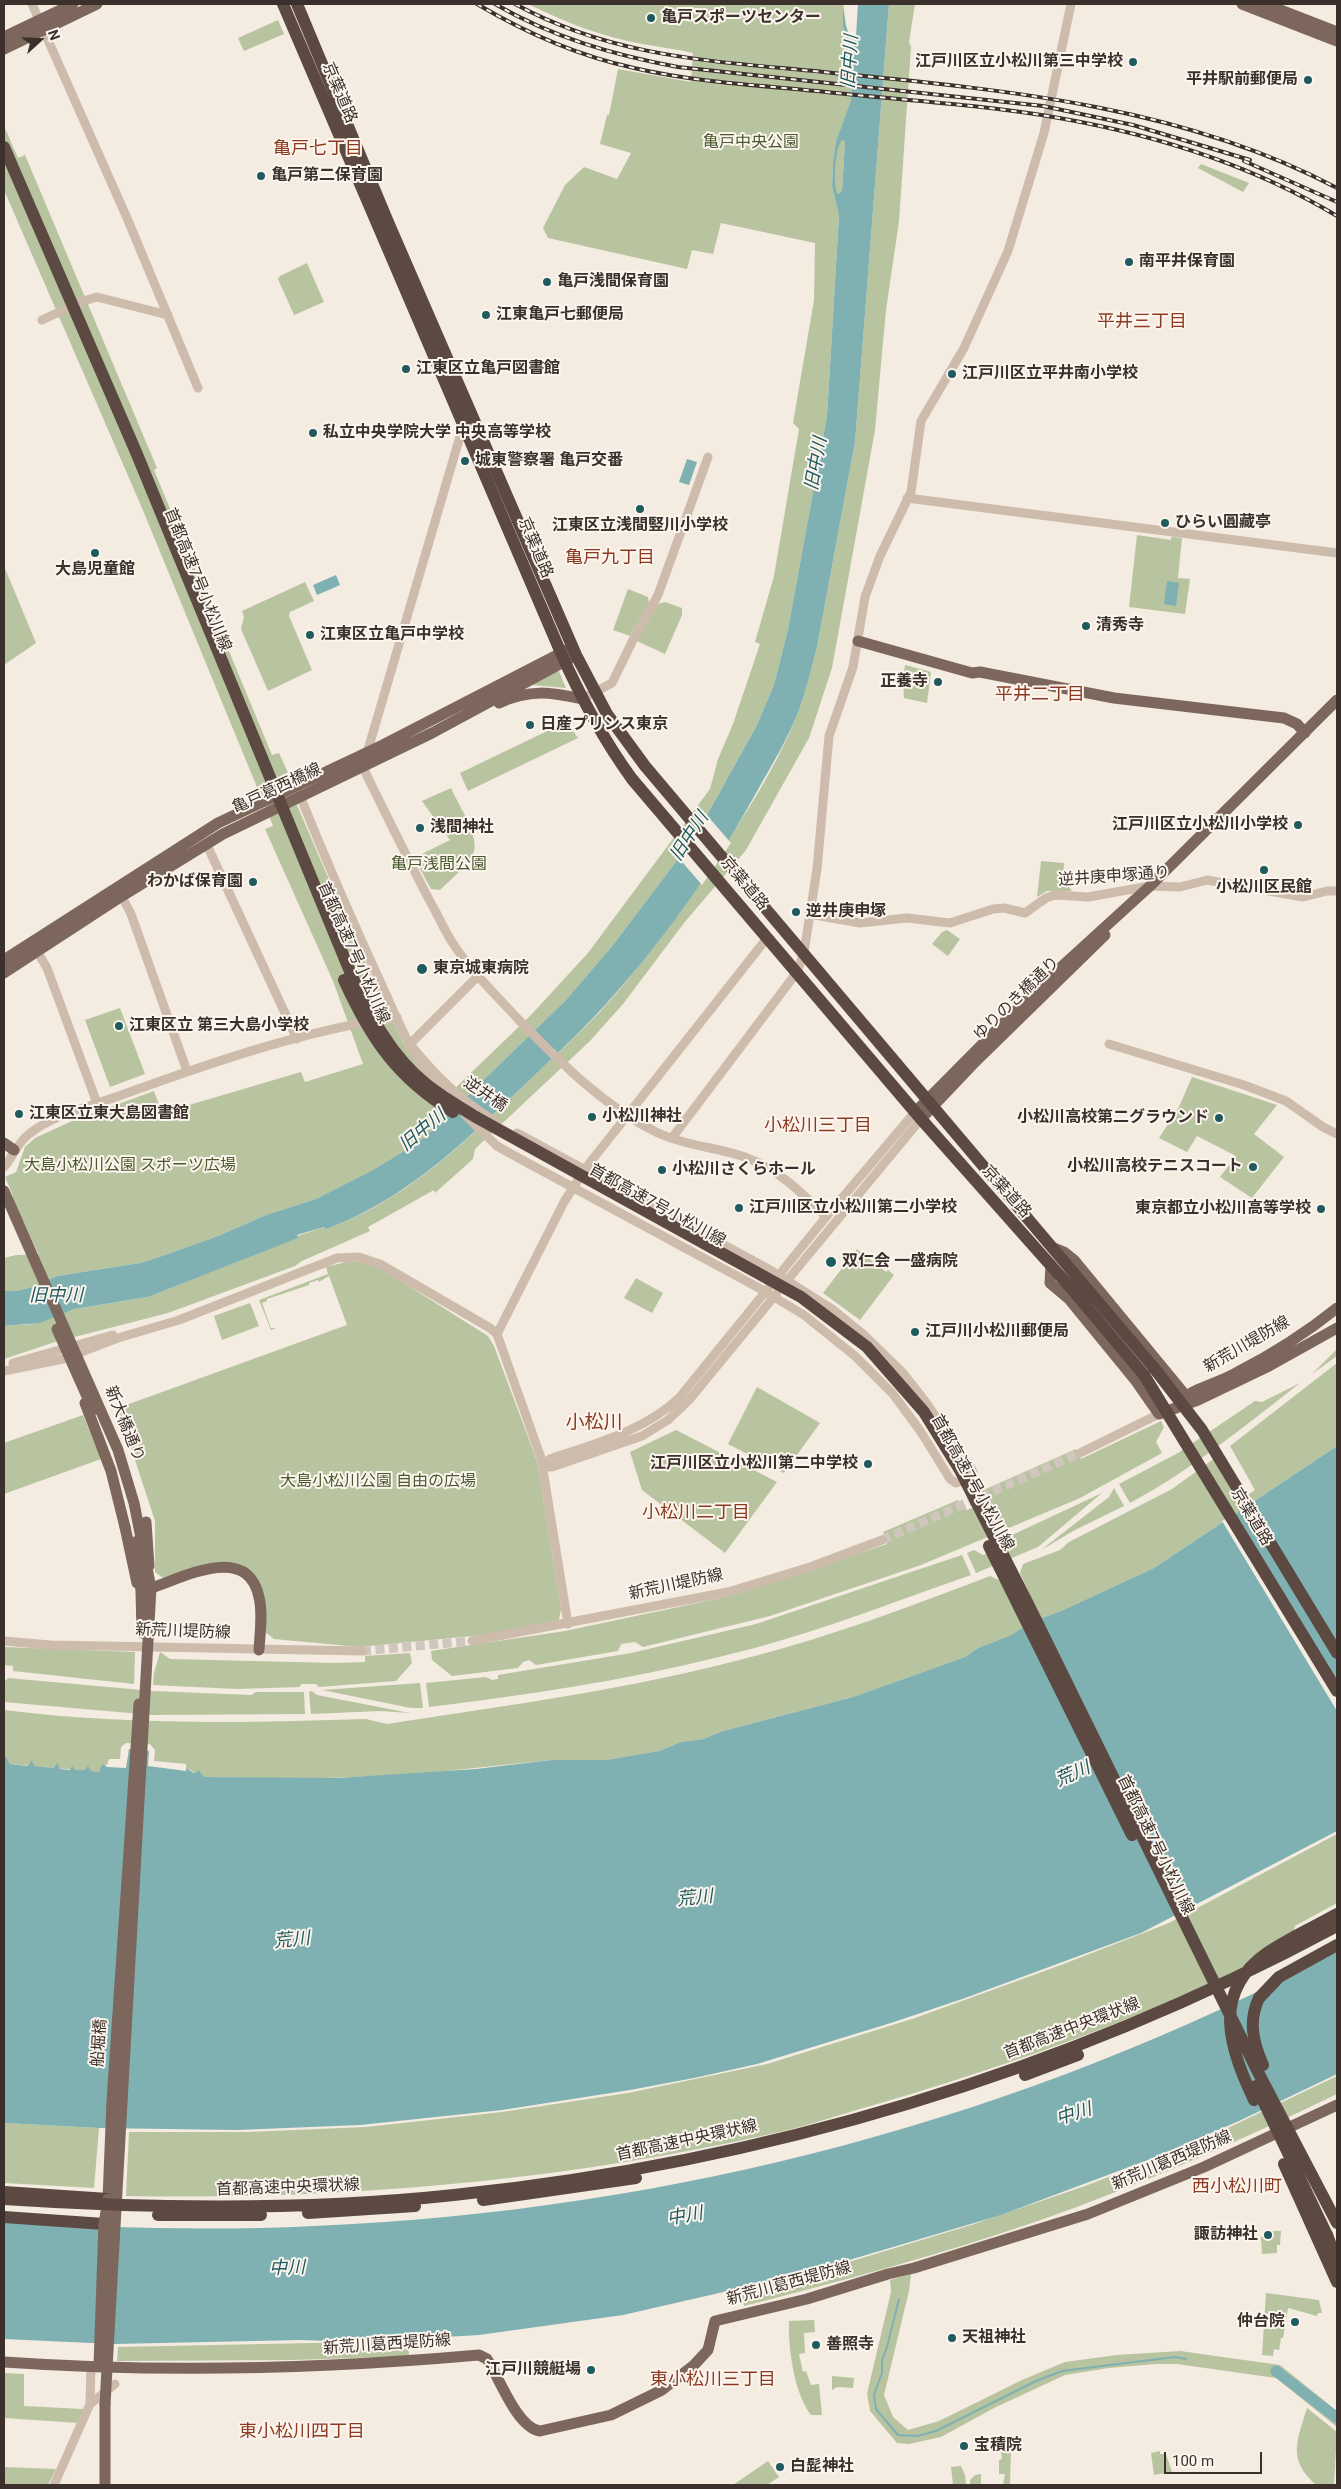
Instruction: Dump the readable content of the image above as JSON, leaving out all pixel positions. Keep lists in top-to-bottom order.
{
  "streets": {
    "highway": ["京葉道路", "首都高速7号小松川線", "首都高速中央環状線"],
    "main road": [
      "亀戸葛西橋線",
      "ゆりのき橋通り",
      "新荒川堤防線",
      "新大橋通り",
      "船堀橋",
      "新荒川葛西堤防線"
    ],
    "street": ["逆井庚申塚通り", "逆井橋"]
  },
  "crossings": [
    ["京葉道路", "亀戸葛西橋線"],
    ["京葉道路", "ゆりのき橋通り"],
    ["逆井庚申塚通り", "ゆりのき橋通り"],
    ["新大橋通り", "船堀橋"]
  ],
  "districts": [
    "亀戸七丁目",
    "平井三丁目",
    "亀戸九丁目",
    "平井二丁目",
    "小松川三丁目",
    "小松川",
    "小松川二丁目",
    "西小松川町",
    "東小松川三丁目",
    "東小松川四丁目"
  ],
  "water": ["旧中川", "荒川", "中川"],
  "parks": [
    "亀戸中央公園",
    "亀戸浅間公園",
    "大島小松川公園 スポーツ広場",
    "大島小松川公園 自由の広場"
  ],
  "places": [
    "亀戸スポーツセンター",
    "江戸川区立小松川第三中学校",
    "平井駅前郵便局",
    "亀戸第二保育園",
    "南平井保育園",
    "亀戸浅間保育園",
    "江東亀戸七郵便局",
    "江東区立亀戸図書館",
    "江戸川区立平井南小学校",
    "私立中央学院大学 中央高等学校",
    "城東警察署 亀戸交番",
    "江東区立浅間竪川小学校",
    "ひらい圓藏亭",
    "大島児童館",
    "清秀寺",
    "江東区立亀戸中学校",
    "正養寺",
    "日産プリンス東京",
    "江戸川区立小松川小学校",
    "浅間神社",
    "小松川区民館",
    "わかば保育園",
    "逆井庚申塚",
    "東京城東病院",
    "江東区立 第三大島小学校",
    "江東区立東大島図書館",
    "小松川神社",
    "小松川高校第二グラウンド",
    "小松川高校テニスコート",
    "小松川さくらホール",
    "江戸川区立小松川第二小学校",
    "東京都立小松川高等学校",
    "双仁会 一盛病院",
    "江戸川小松川郵便局",
    "江戸川区立小松川第二中学校",
    "諏訪神社",
    "仲台院",
    "天祖神社",
    "善照寺",
    "江戸川競艇場",
    "宝積院",
    "白髭神社"
  ],
  "scale_bar": "100 m",
  "north": "right"
}
